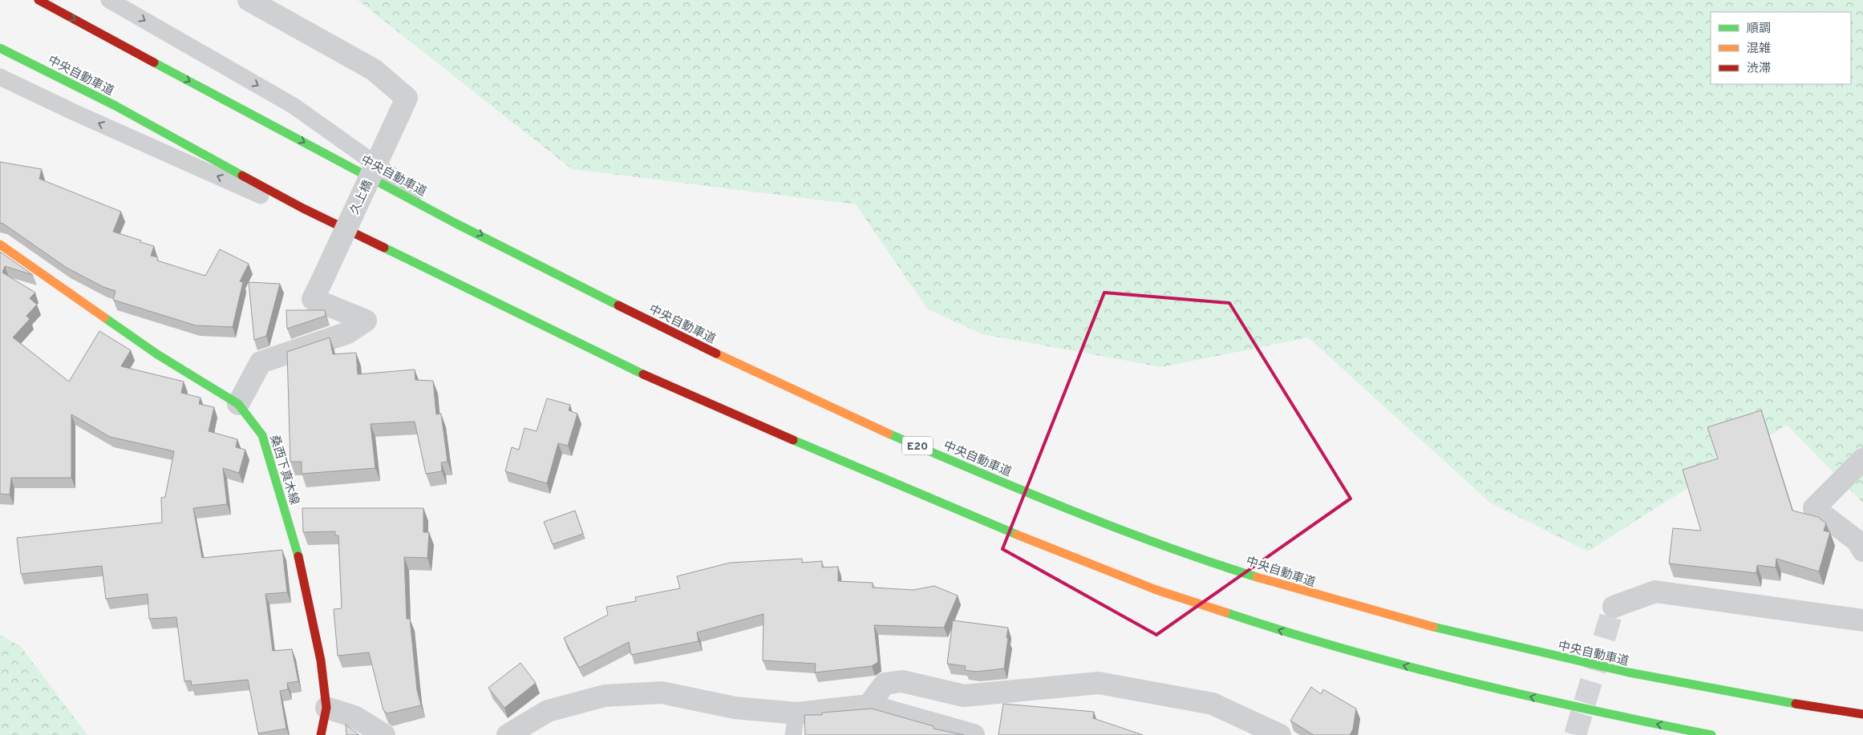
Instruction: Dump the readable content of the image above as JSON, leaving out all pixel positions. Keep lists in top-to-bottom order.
{
  "streets": {
    "main road": ["中央自動車道", "E20", "桑西下真木線"],
    "street": ["久上橋"]
  },
  "crossings": [
    ["久上橋", "桑西下真木線"]
  ],
  "legend": ["順調", "混雑", "渋滞"]
}
